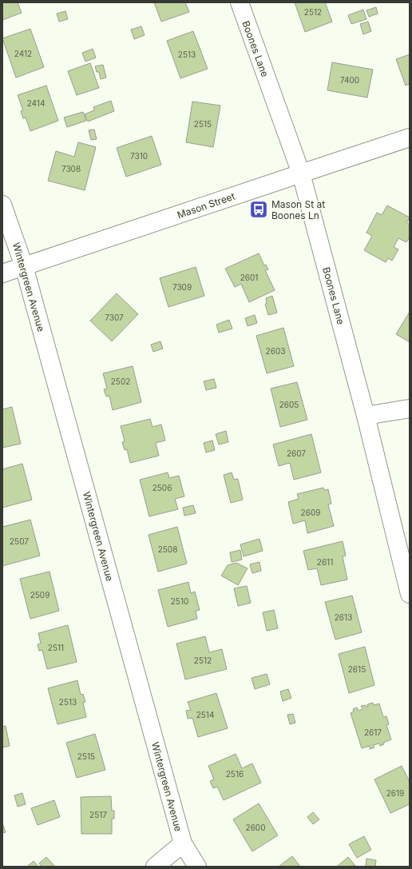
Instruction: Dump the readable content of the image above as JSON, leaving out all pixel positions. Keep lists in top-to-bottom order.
{
  "streets": {
    "street": ["Boones Lane", "Mason Street", "Wintergreen Avenue"]
  },
  "crossings": [
    ["Boones Lane", "Mason Street"],
    ["Mason Street", "Wintergreen Avenue"]
  ],
  "places": {
    "bus stop": ["Mason St at Boones Ln"]
  },
  "house_numbers": [
    "2512",
    "2412",
    "2513",
    "7400",
    "2414",
    "2515",
    "7310",
    "7308",
    "2601",
    "7309",
    "7307",
    "2603",
    "2502",
    "2605",
    "2607",
    "2506",
    "2609",
    "2507",
    "2508",
    "2611",
    "2509",
    "2510",
    "2613",
    "2511",
    "2512",
    "2615",
    "2513",
    "2514",
    "2617",
    "2515",
    "2516",
    "2619",
    "2517",
    "2600"
  ]
}
